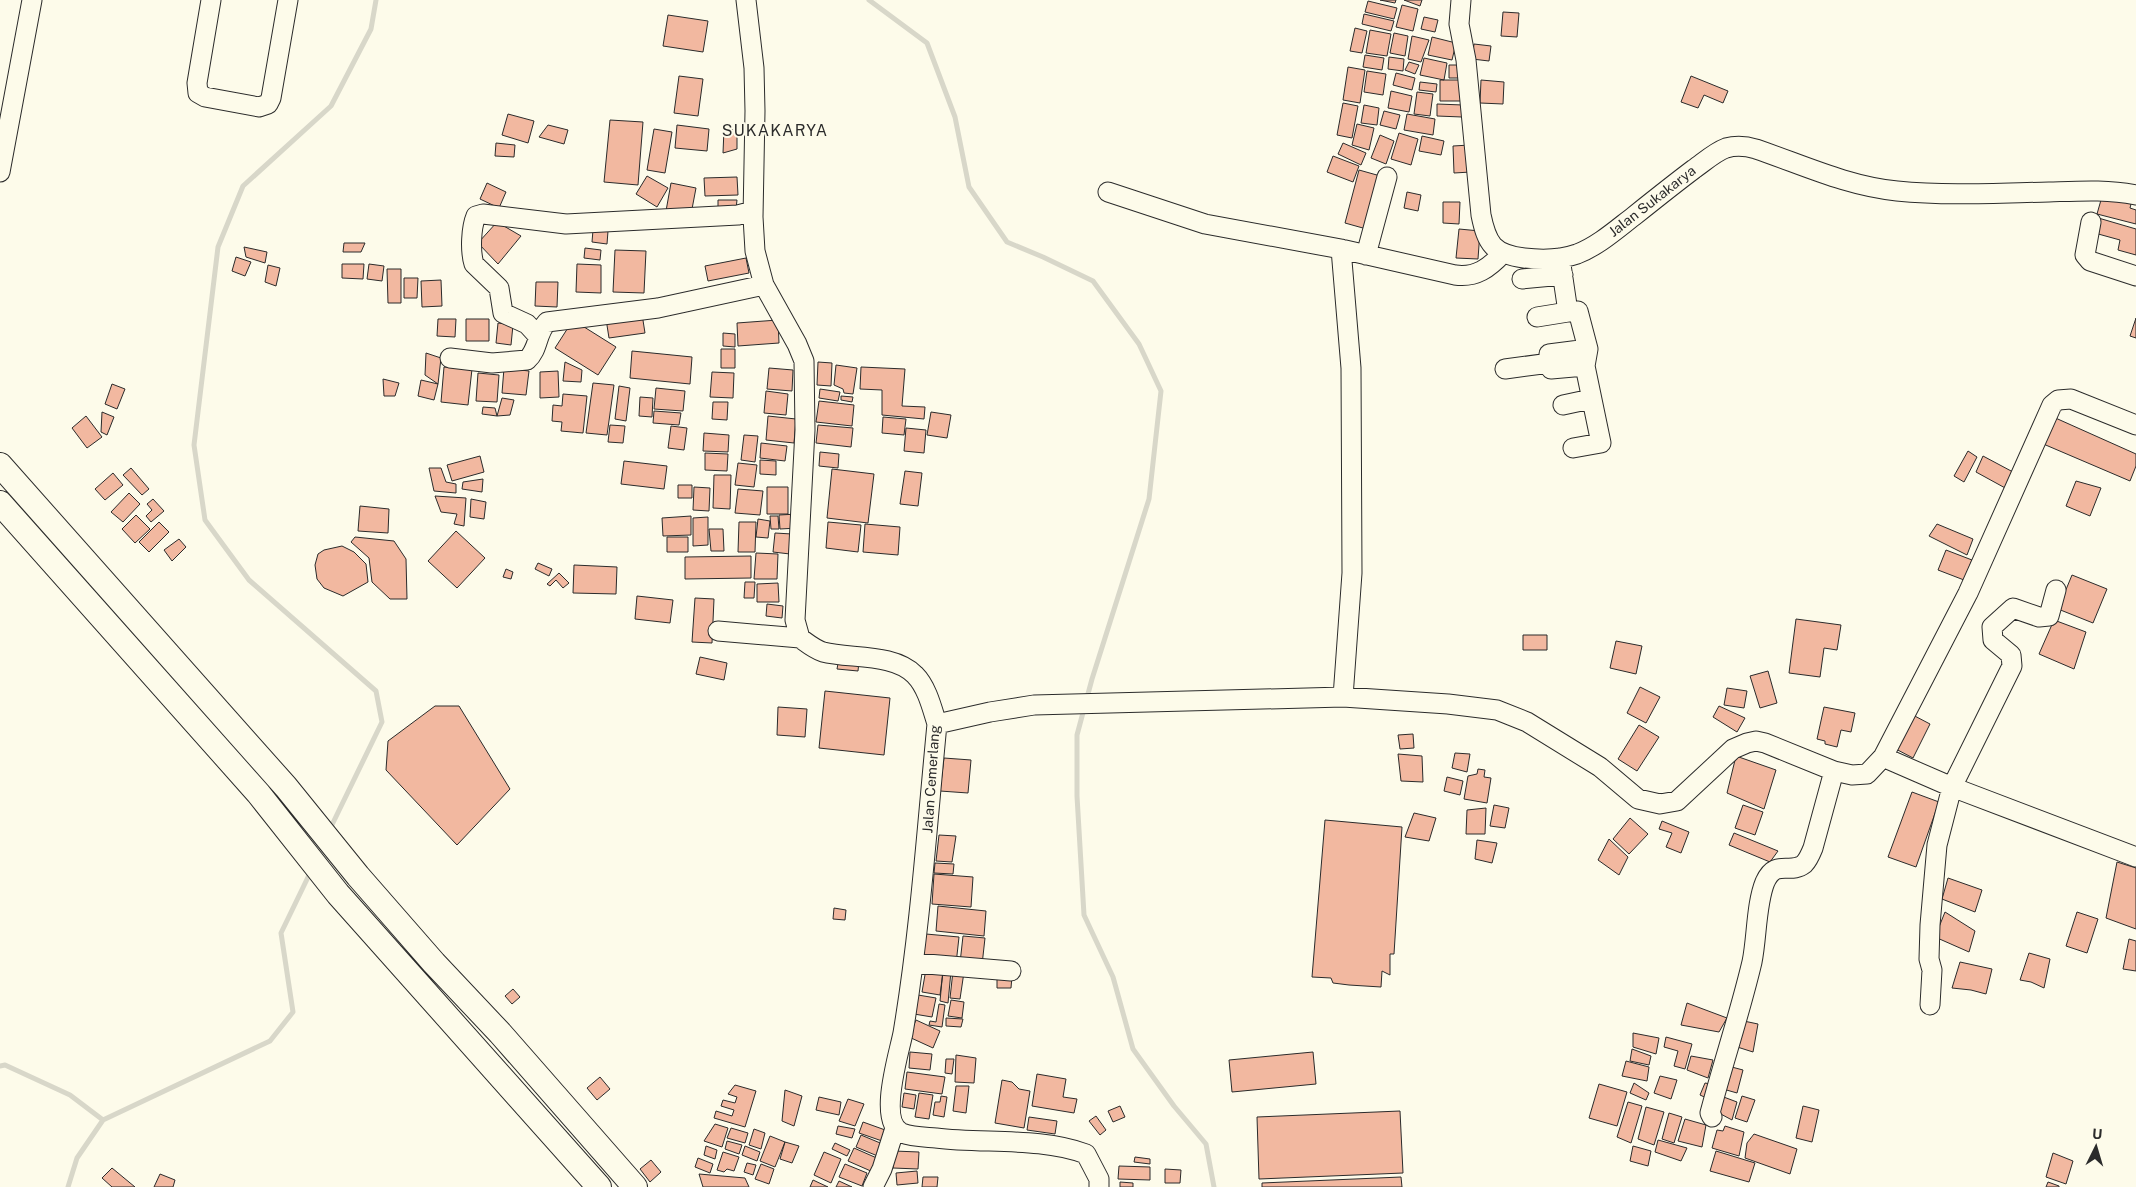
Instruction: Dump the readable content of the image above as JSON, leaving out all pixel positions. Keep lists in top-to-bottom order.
{
  "streets": {
    "street": ["Jalan Sukakarya", "Jalan Cemerlang"]
  },
  "districts": ["SUKAKARYA"],
  "north": "top"
}
